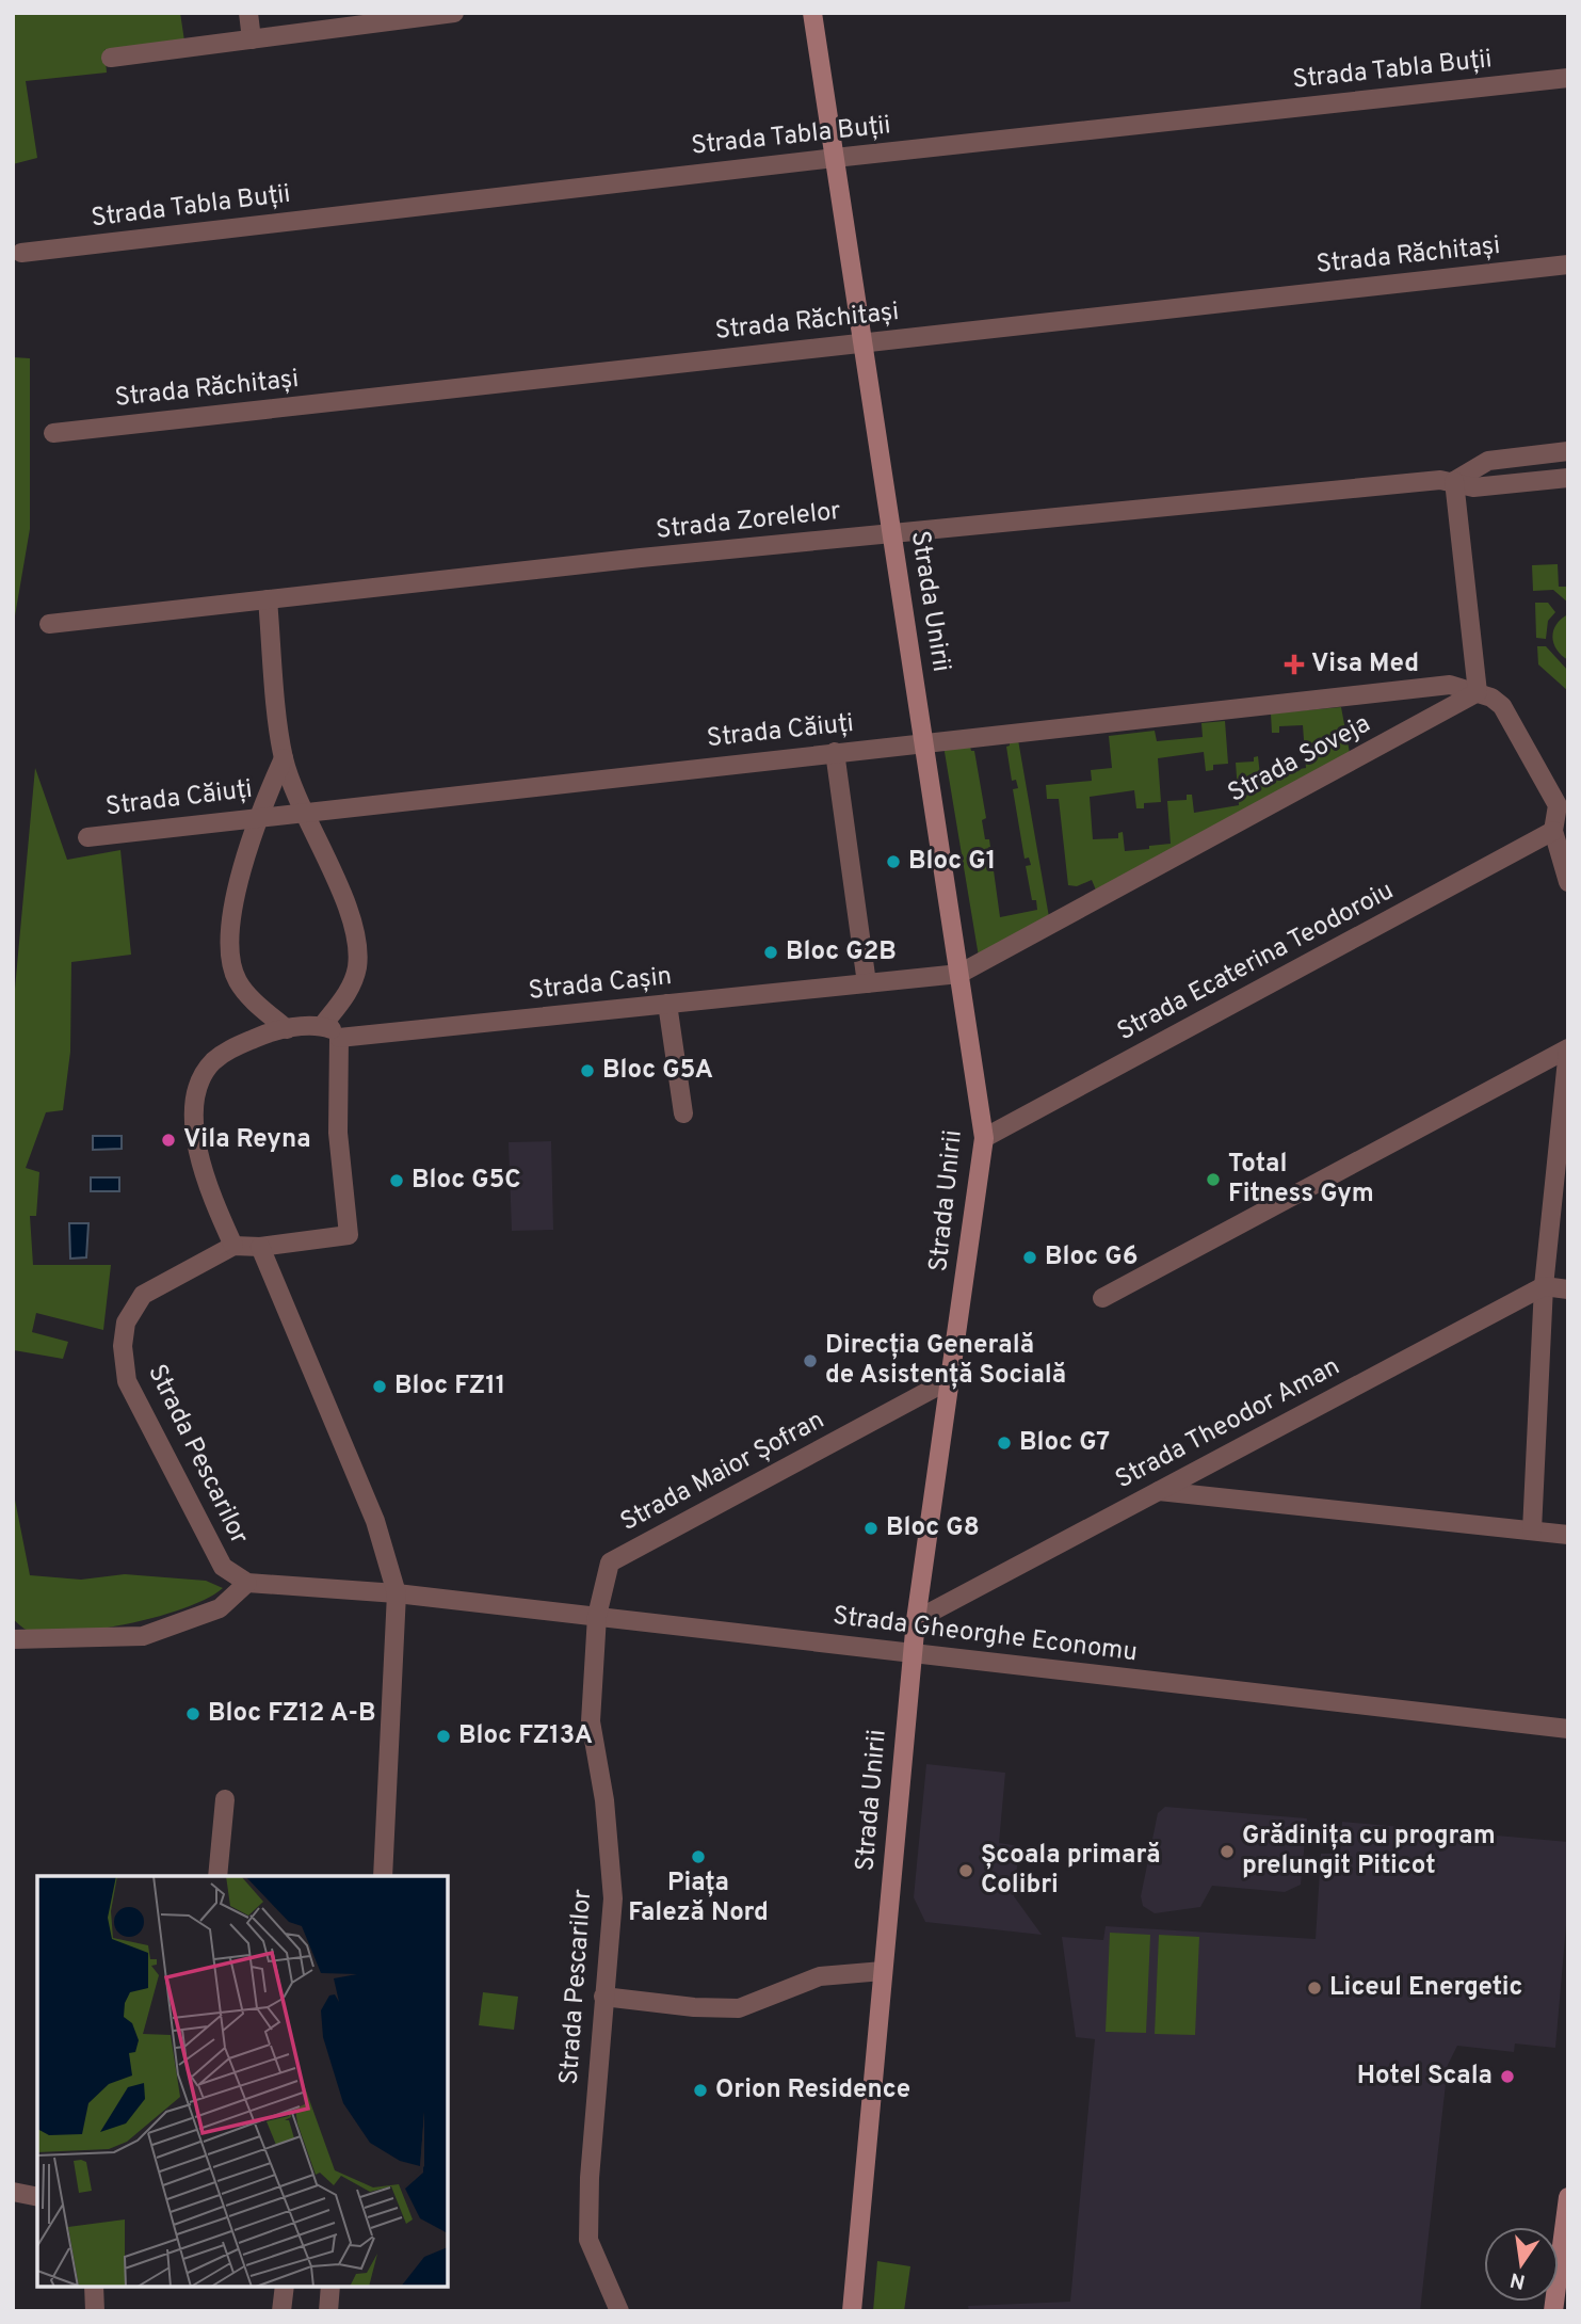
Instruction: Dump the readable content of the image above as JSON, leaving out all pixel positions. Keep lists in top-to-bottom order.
{
  "streets": {
    "street": [
      "Strada Tabla Buții",
      "Strada Răchitași",
      "Strada Zorelelor",
      "Strada Unirii",
      "Strada Căiuți",
      "Strada Soveja",
      "Strada Ecaterina Teodoroiu",
      "Strada Cașin",
      "Strada Theodor Aman",
      "Strada Pescarilor",
      "Strada Maior Șofran",
      "Strada Gheorghe Economu"
    ]
  },
  "crossings": [
    ["Strada Tabla Buții", "Strada Unirii"],
    ["Strada Răchitași", "Strada Unirii"],
    ["Strada Zorelelor", "Strada Unirii"],
    ["Strada Unirii", "Strada Căiuți"],
    ["Strada Unirii", "Strada Soveja"],
    ["Strada Unirii", "Strada Ecaterina Teodoroiu"],
    ["Strada Unirii", "Strada Cașin"],
    ["Strada Unirii", "Strada Theodor Aman"],
    ["Strada Unirii", "Strada Maior Șofran"],
    ["Strada Unirii", "Strada Gheorghe Economu"],
    ["Strada Căiuți", "Strada Soveja"],
    ["Strada Soveja", "Strada Cașin"],
    ["Strada Pescarilor", "Strada Maior Șofran"],
    ["Strada Pescarilor", "Strada Gheorghe Economu"],
    ["Strada Maior Șofran", "Strada Gheorghe Economu"]
  ],
  "places": {
    "health": ["Visa Med"],
    "other": [
      "Bloc G1",
      "Bloc G2B",
      "Bloc G5A",
      "Vila Reyna",
      "Total Fitness Gym",
      "Bloc G5C",
      "Bloc G6",
      "Direcția Generală de Asistență Socială",
      "Bloc FZ11",
      "Bloc G7",
      "Bloc G8",
      "Bloc FZ12 A-B",
      "Bloc FZ13A",
      "Grădinița cu program prelungit Piticot",
      "Piața Faleză Nord",
      "Școala primară Colibri",
      "Liceul Energetic",
      "Hotel Scala",
      "Orion Residence"
    ]
  },
  "north": "bottom"
}
